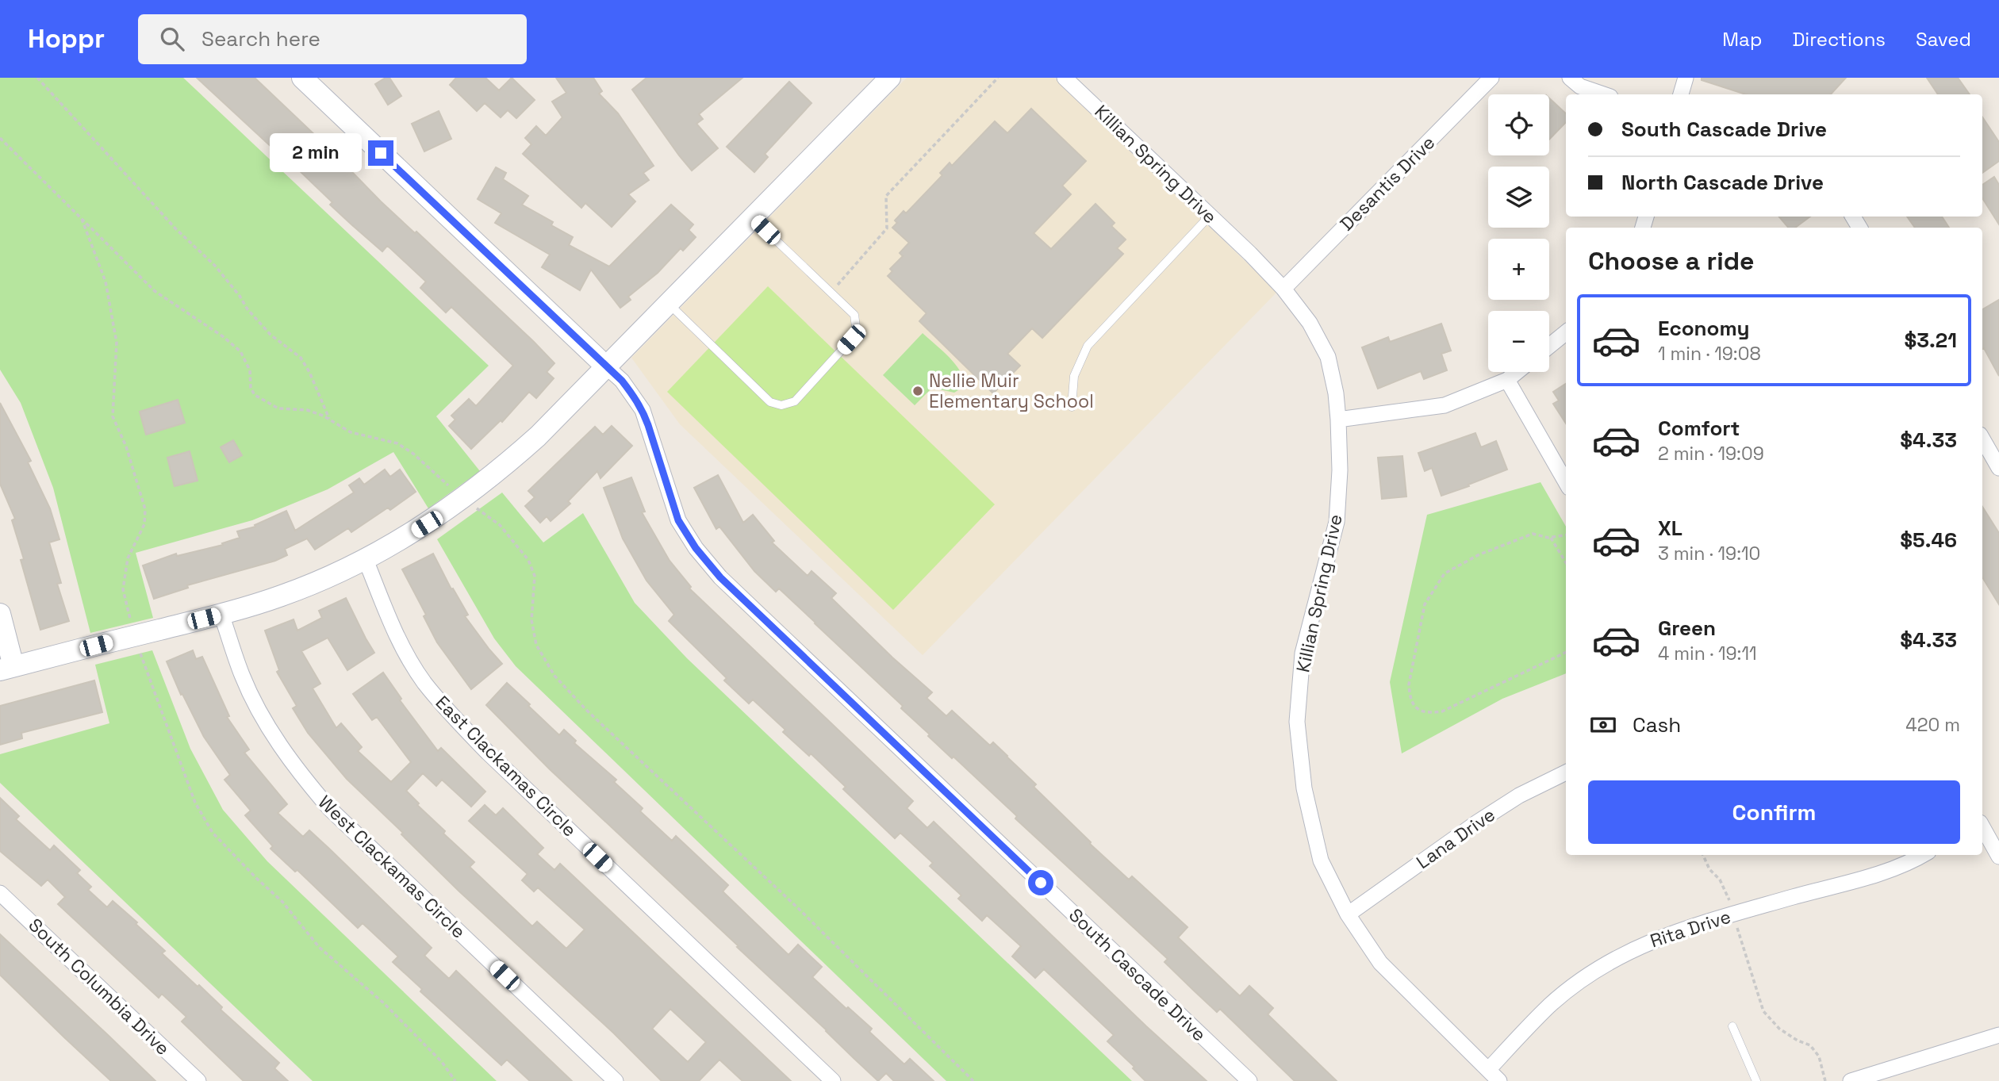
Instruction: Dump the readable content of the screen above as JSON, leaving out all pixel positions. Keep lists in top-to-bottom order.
{
  "streets": {
    "street": [
      "Killian Spring Drive",
      "Desantis Drive",
      "East Clackamas Circle",
      "Lana Drive",
      "West Clackamas Circle",
      "Rita Drive",
      "South Cascade Drive",
      "South Columbia Drive"
    ]
  },
  "crossings": [
    ["Killian Spring Drive", "Desantis Drive"],
    ["Killian Spring Drive", "Lana Drive"],
    ["Killian Spring Drive", "Rita Drive"]
  ],
  "places": ["Nellie Muir Elementary School"],
  "page": {
    "header": "Hoppr",
    "search": "Search here",
    "nav": ["Map", "Directions", "Saved"],
    "map_buttons": ["+", "−"],
    "banner": ["South Cascade Drive", "North Cascade Drive"],
    "bubble": "2 min",
    "heading": "Choose a ride",
    "list": [
      {
        "name": "Economy",
        "note": "1 min · 19:08",
        "value": "$3.21"
      },
      {
        "name": "Comfort",
        "note": "2 min · 19:09",
        "value": "$4.33"
      },
      {
        "name": "XL",
        "note": "3 min · 19:10",
        "value": "$5.46"
      },
      {
        "name": "Green",
        "note": "4 min · 19:11",
        "value": "$4.33"
      }
    ],
    "pay": ["Cash", "420 m"],
    "buttons": "Confirm"
  }
}
